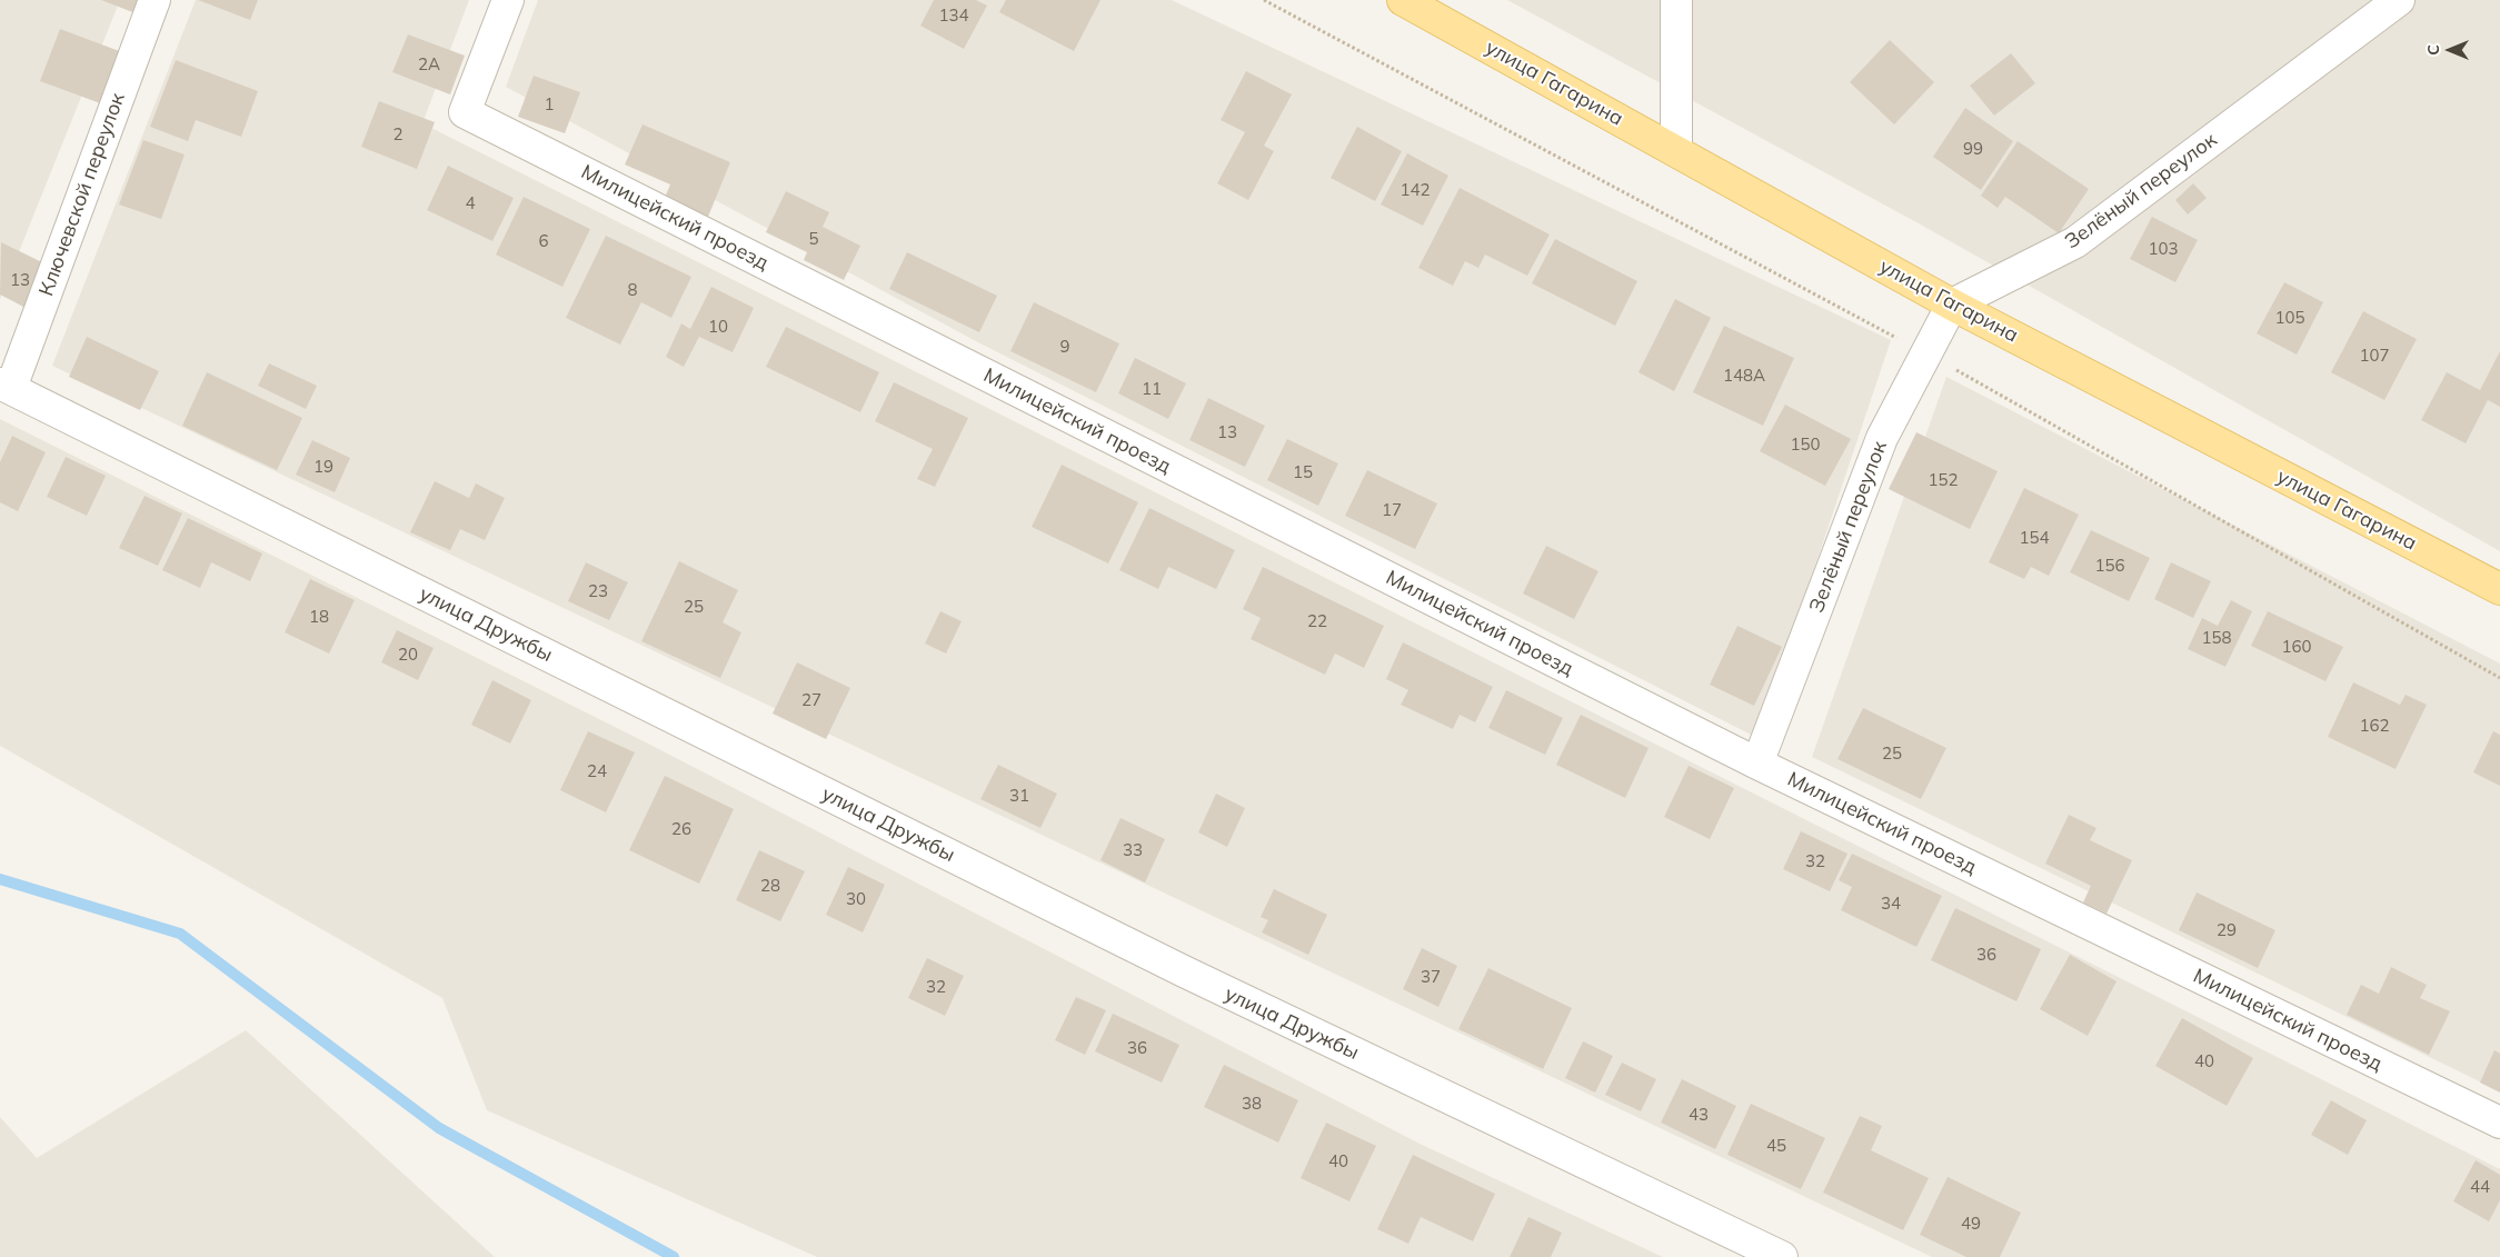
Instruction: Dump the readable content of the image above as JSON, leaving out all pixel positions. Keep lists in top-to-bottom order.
{
  "streets": {
    "main road": ["улица Гагарина"],
    "street": [
      "Зелёный переулок",
      "Ключевской переулок",
      "Милицейский проезд",
      "улица Дружбы"
    ]
  },
  "crossings": [
    ["улица Гагарина", "Зелёный переулок"],
    ["Зелёный переулок", "Милицейский проезд"],
    ["Ключевской переулок", "улица Дружбы"]
  ],
  "house_numbers": [
    "134",
    "2А",
    "1",
    "2",
    "99",
    "142",
    "4",
    "5",
    "6",
    "103",
    "13",
    "8",
    "105",
    "10",
    "9",
    "107",
    "148А",
    "11",
    "13",
    "150",
    "19",
    "15",
    "152",
    "17",
    "154",
    "156",
    "23",
    "25",
    "18",
    "22",
    "158",
    "160",
    "20",
    "27",
    "162",
    "25",
    "24",
    "31",
    "26",
    "33",
    "32",
    "28",
    "30",
    "34",
    "29",
    "36",
    "37",
    "32",
    "36",
    "40",
    "38",
    "43",
    "45",
    "40",
    "44",
    "49"
  ],
  "north": "left"
}
